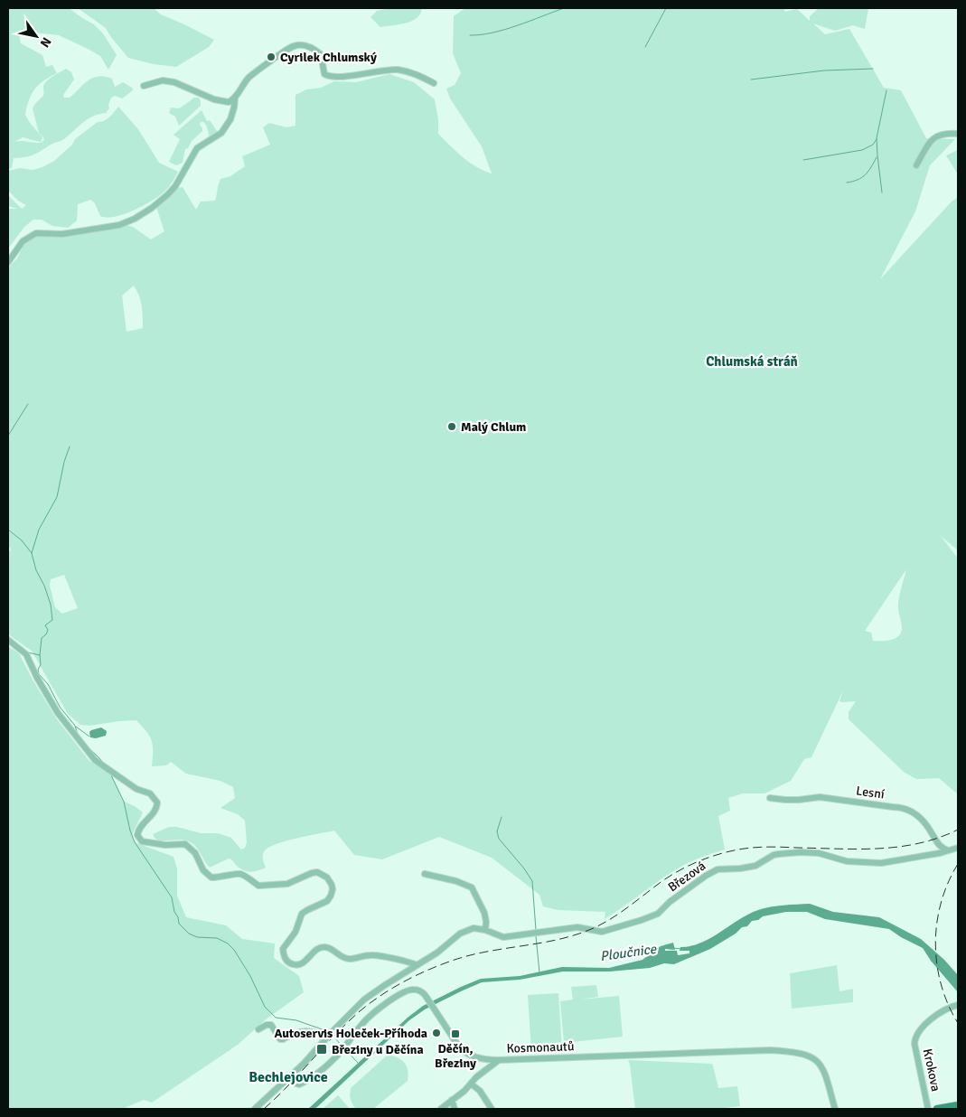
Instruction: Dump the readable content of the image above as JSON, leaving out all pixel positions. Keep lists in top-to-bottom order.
{
  "streets": {
    "street": [
      "Lesní",
      "Březová",
      "Kosmonautů",
      "Krokova"
    ]
  },
  "crossings": [
    ["Lesní", "Březová"]
  ],
  "districts": ["Chlumská stráň", "Bechlejovice"],
  "water": ["Ploučnice"],
  "places": {
    "other": ["Cyrilek Chlumský", "Malý Chlum", "Autoservis Holeček-Příhoda"],
    "transit": ["Děčín, Březiny", "Březiny u Děčína"]
  },
  "north": "bottom right"
}
